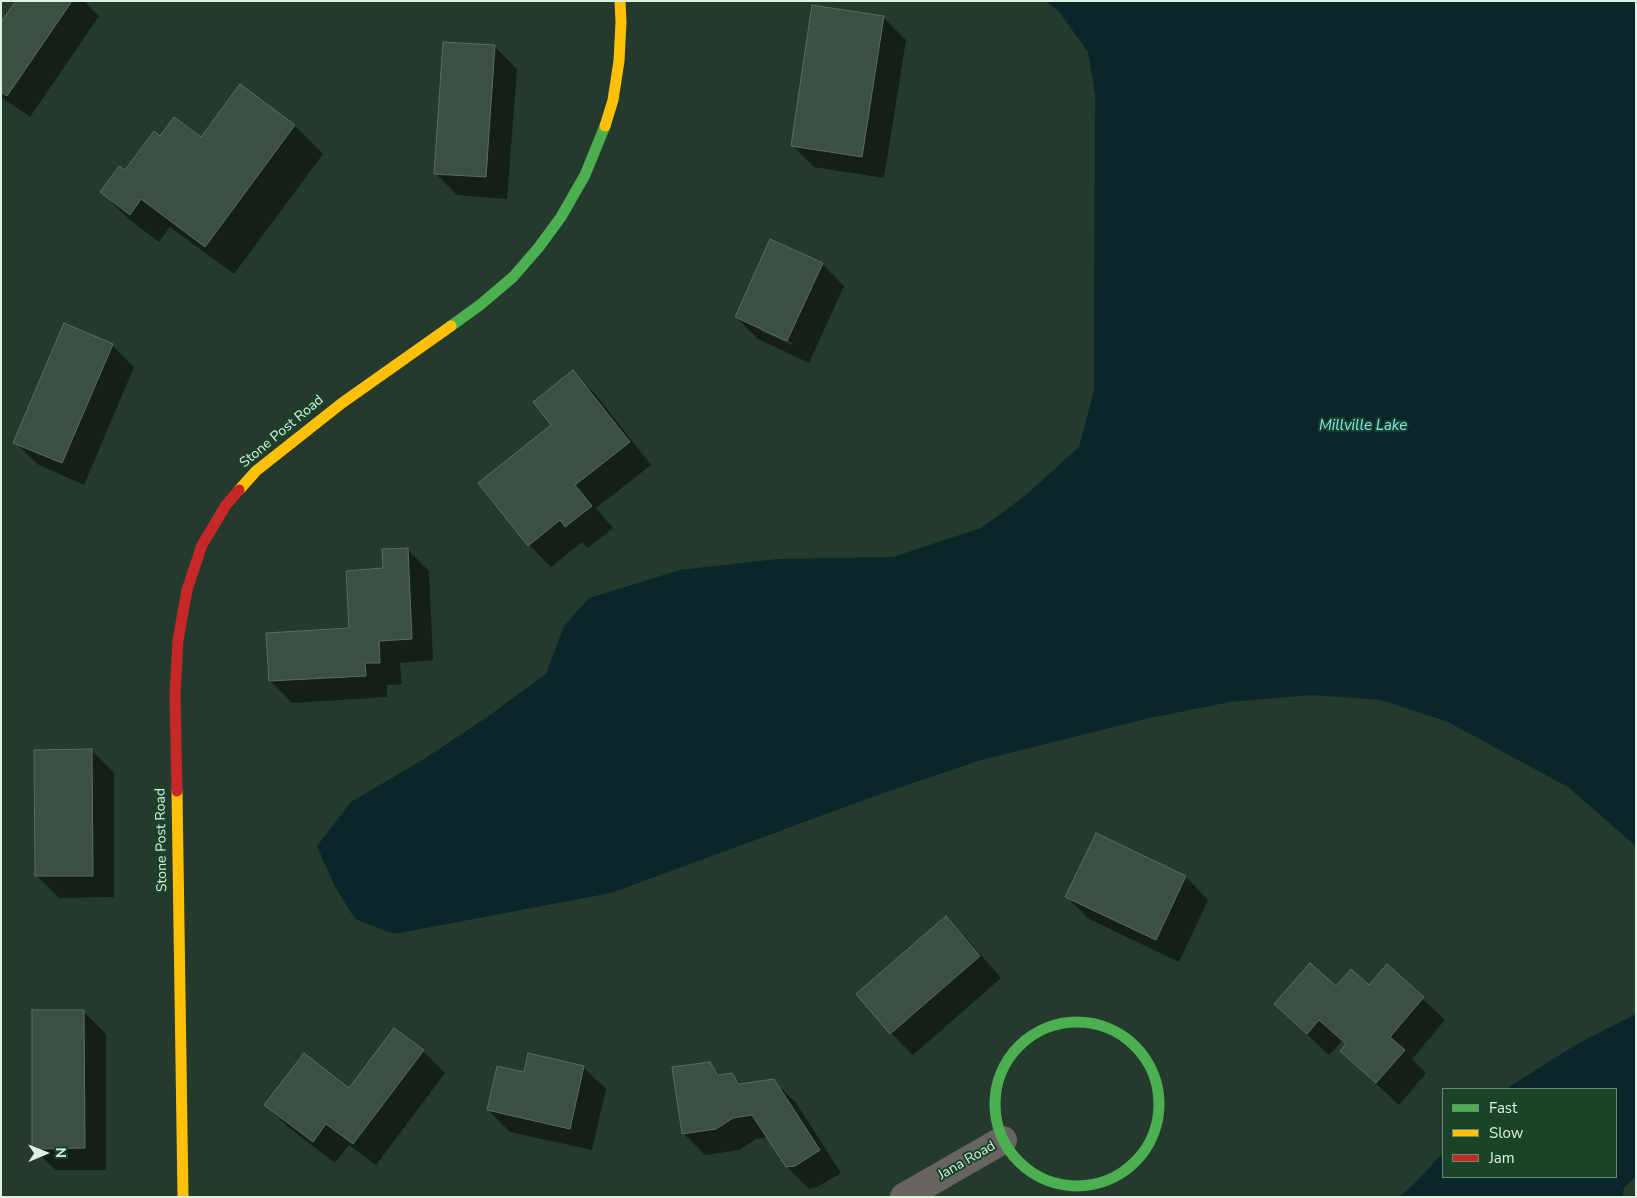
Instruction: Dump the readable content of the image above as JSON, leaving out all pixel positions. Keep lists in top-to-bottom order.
{
  "streets": {
    "street": ["Stone Post Road", "Jana Road"]
  },
  "water": ["Millville Lake"],
  "legend": ["Fast", "Slow", "Jam"],
  "north": "right"
}
